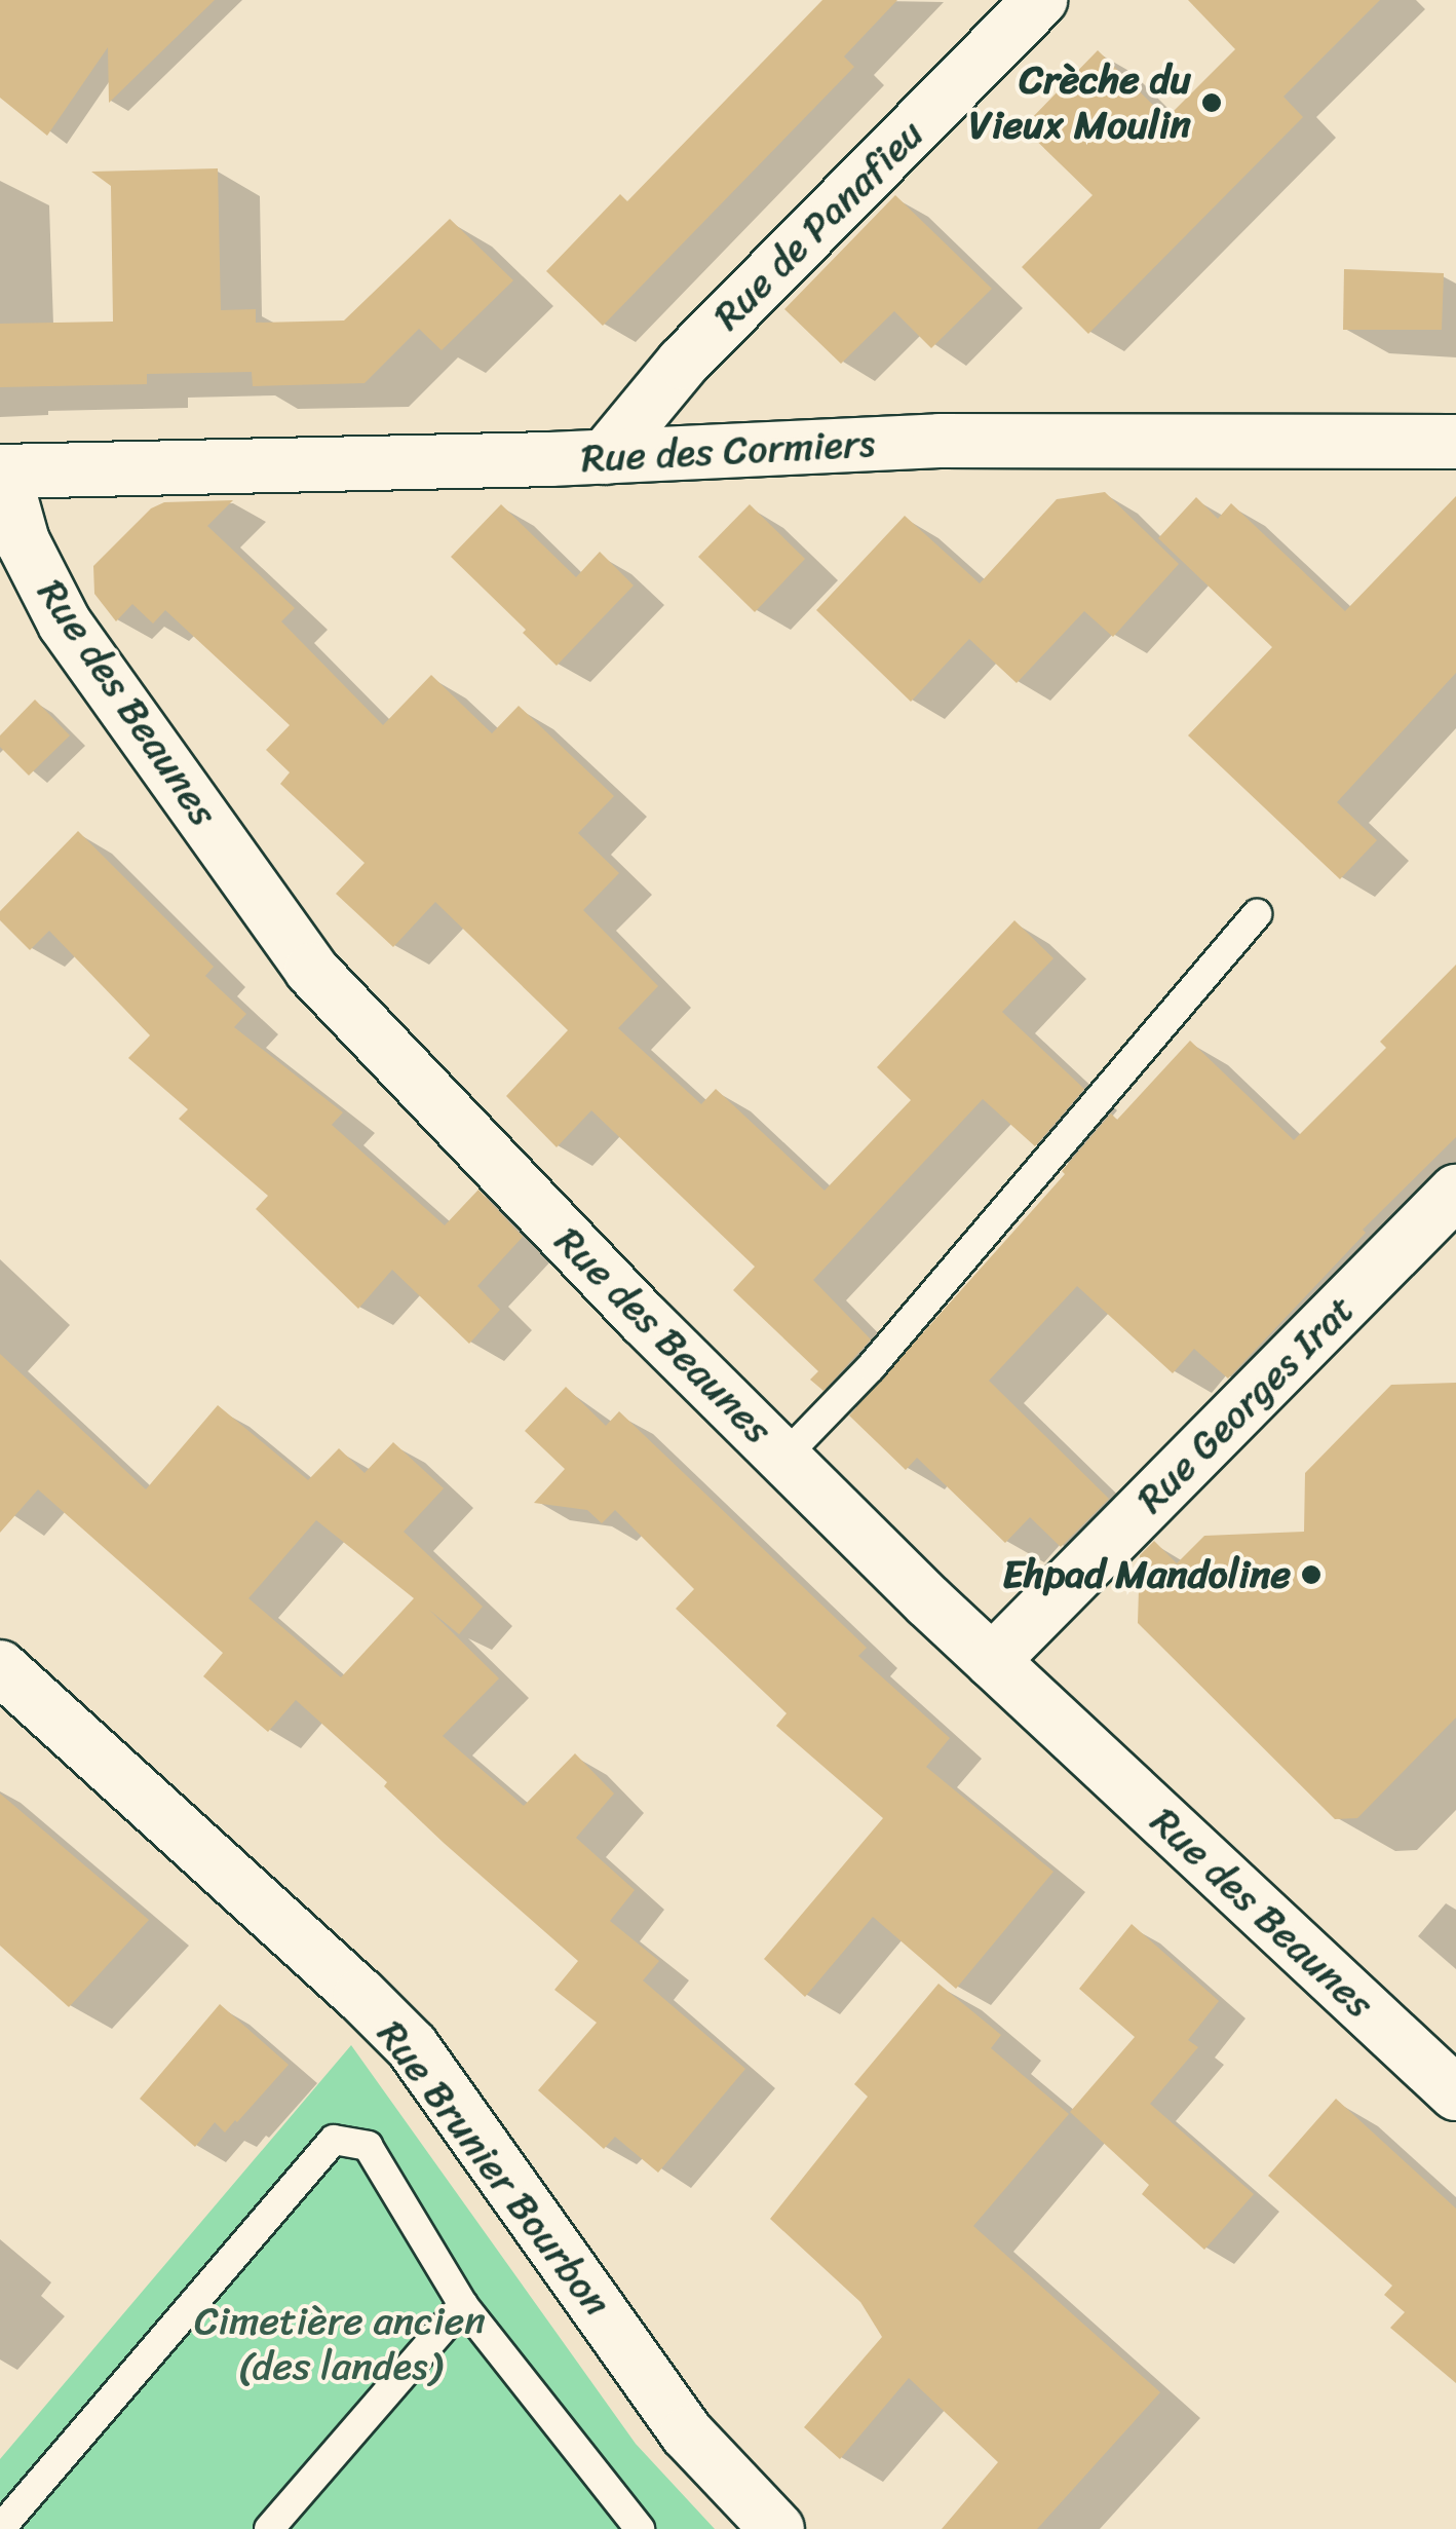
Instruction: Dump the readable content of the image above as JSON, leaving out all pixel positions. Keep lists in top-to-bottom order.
{
  "streets": {
    "street": [
      "Rue de Panafieu",
      "Rue des Cormiers",
      "Rue des Beaunes",
      "Rue Georges Irat",
      "Rue Brunier Bourbon"
    ]
  },
  "crossings": [
    ["Rue de Panafieu", "Rue des Cormiers"],
    ["Rue des Cormiers", "Rue des Beaunes"],
    ["Rue des Beaunes", "Rue Georges Irat"]
  ],
  "parks": ["Cimetière ancien (des landes)"],
  "places": ["Crèche du Vieux Moulin", "Ehpad Mandoline"]
}
